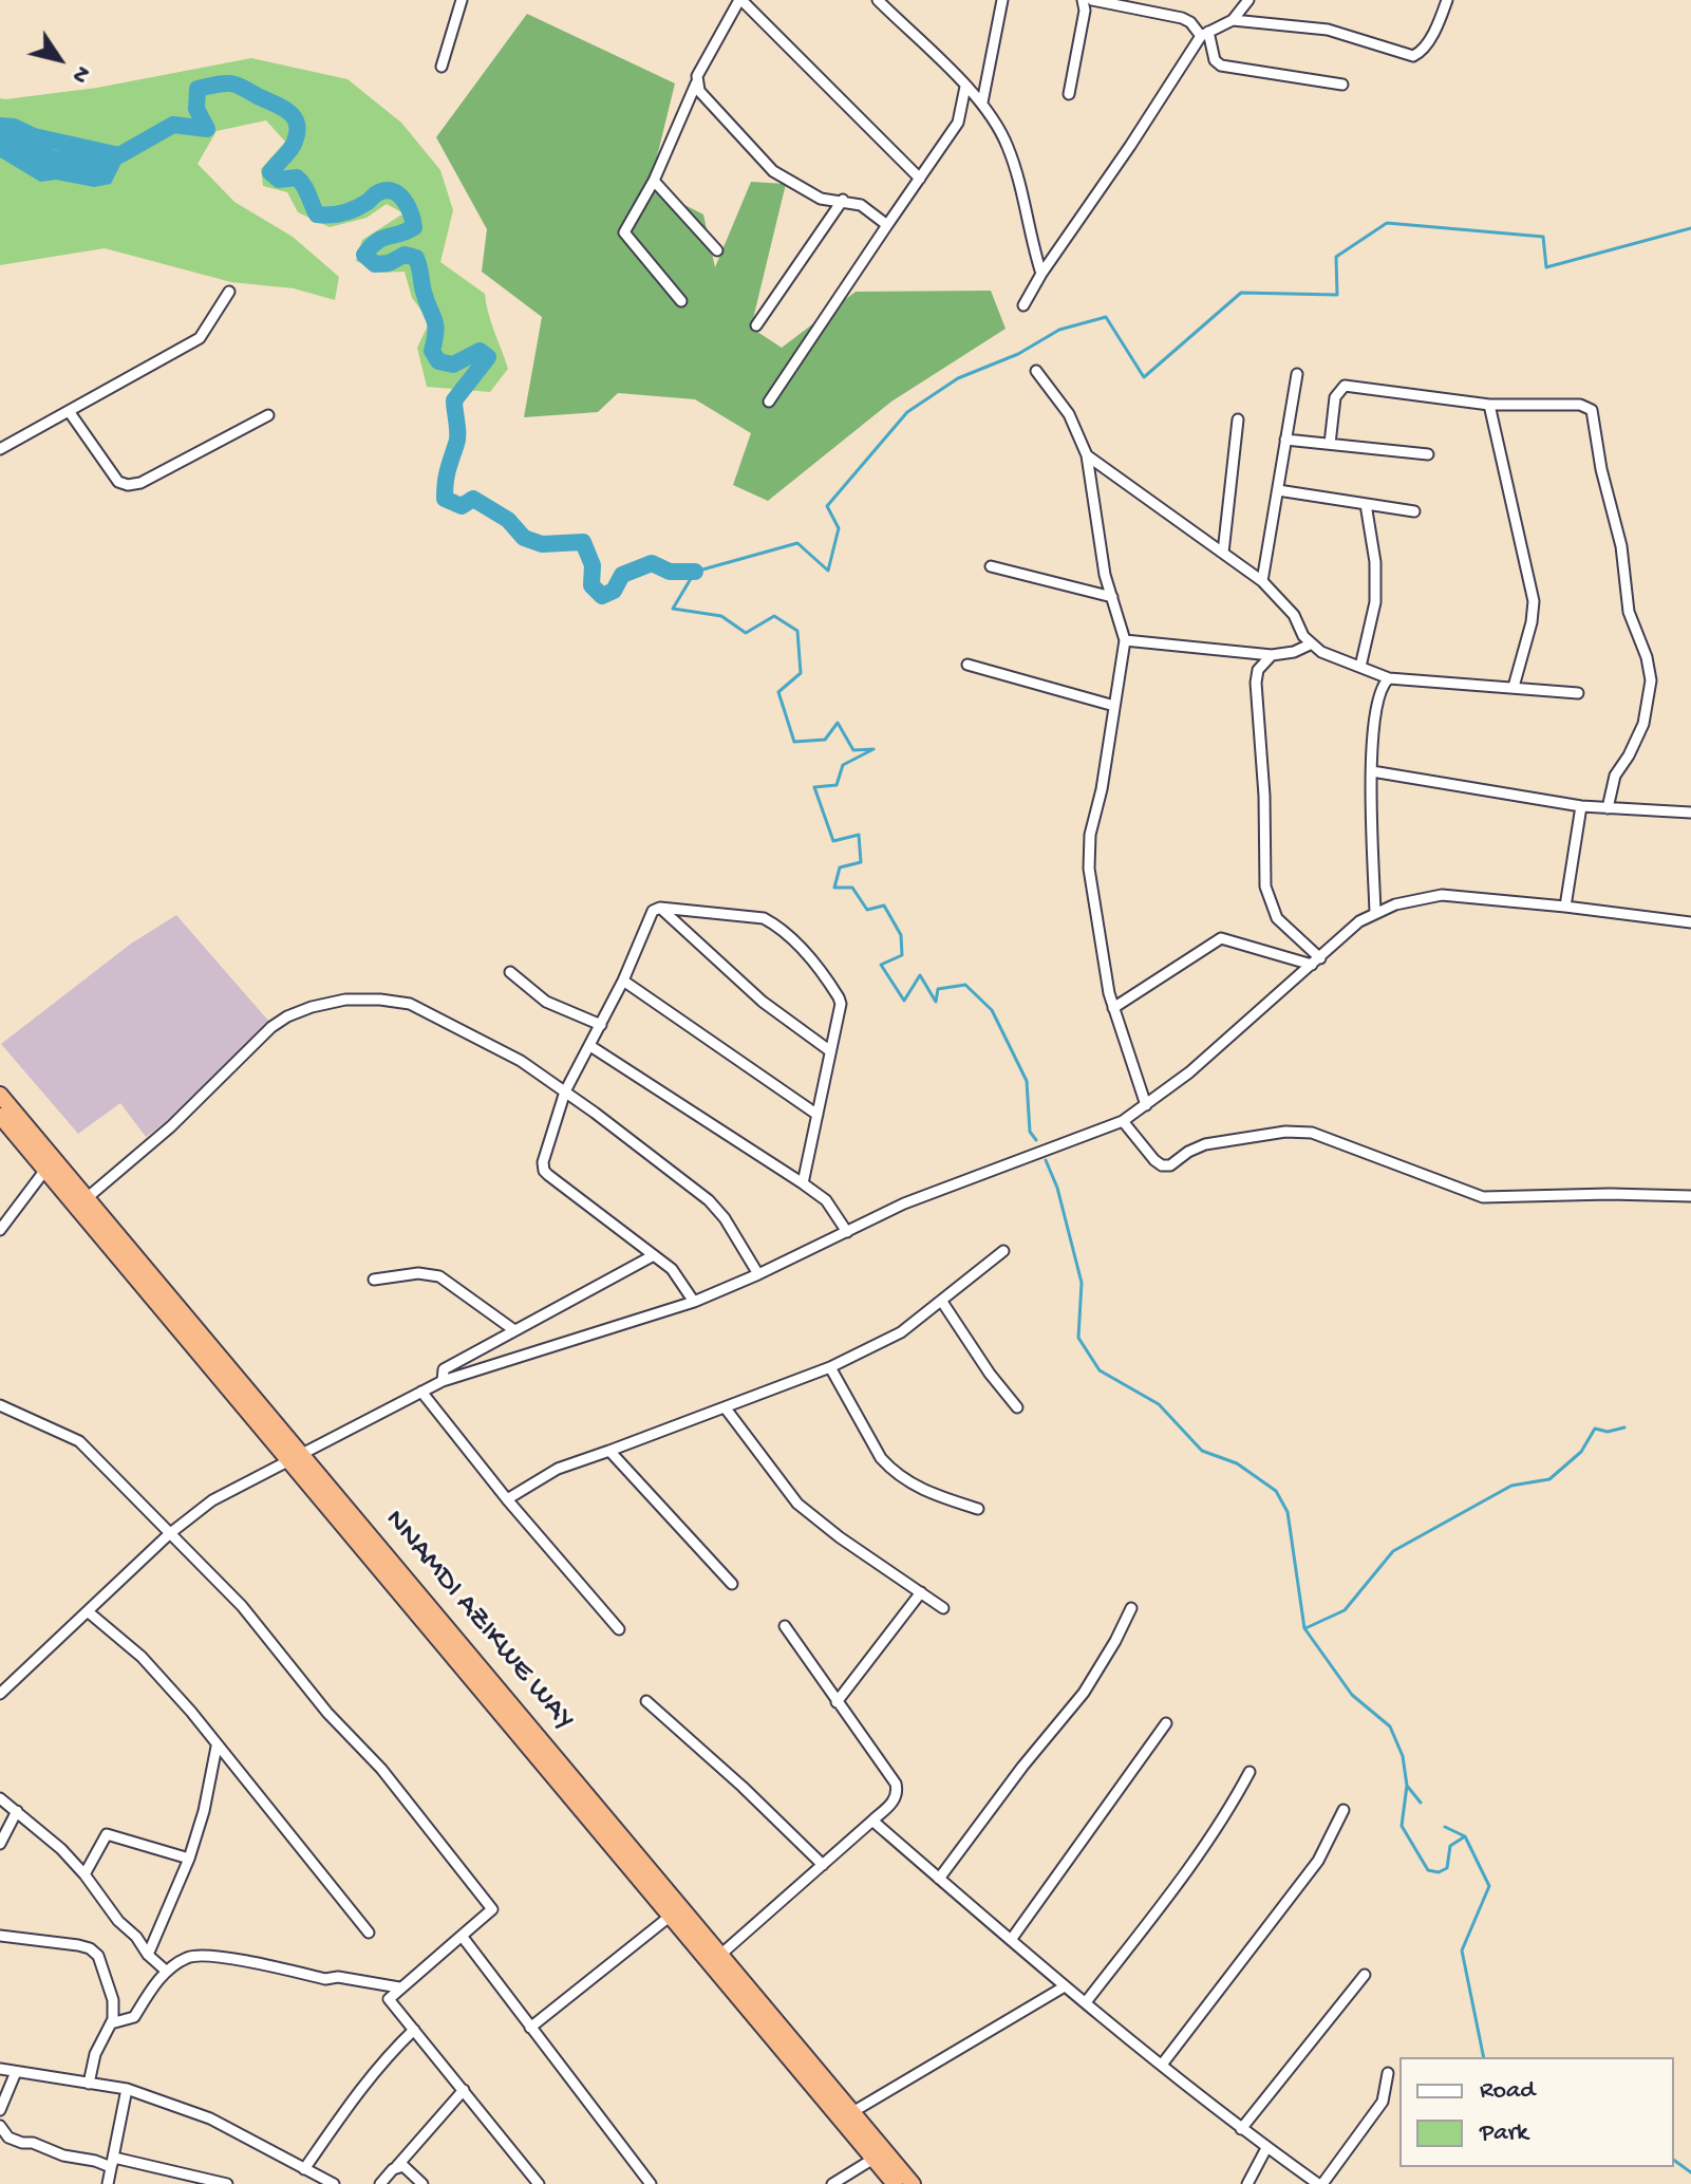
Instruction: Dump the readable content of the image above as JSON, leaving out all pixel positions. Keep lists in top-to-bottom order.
{
  "streets": {
    "highway": ["NNAMDI AZIKWE WAY"]
  },
  "legend": ["Road", "Park"],
  "north": "bottom right"
}
